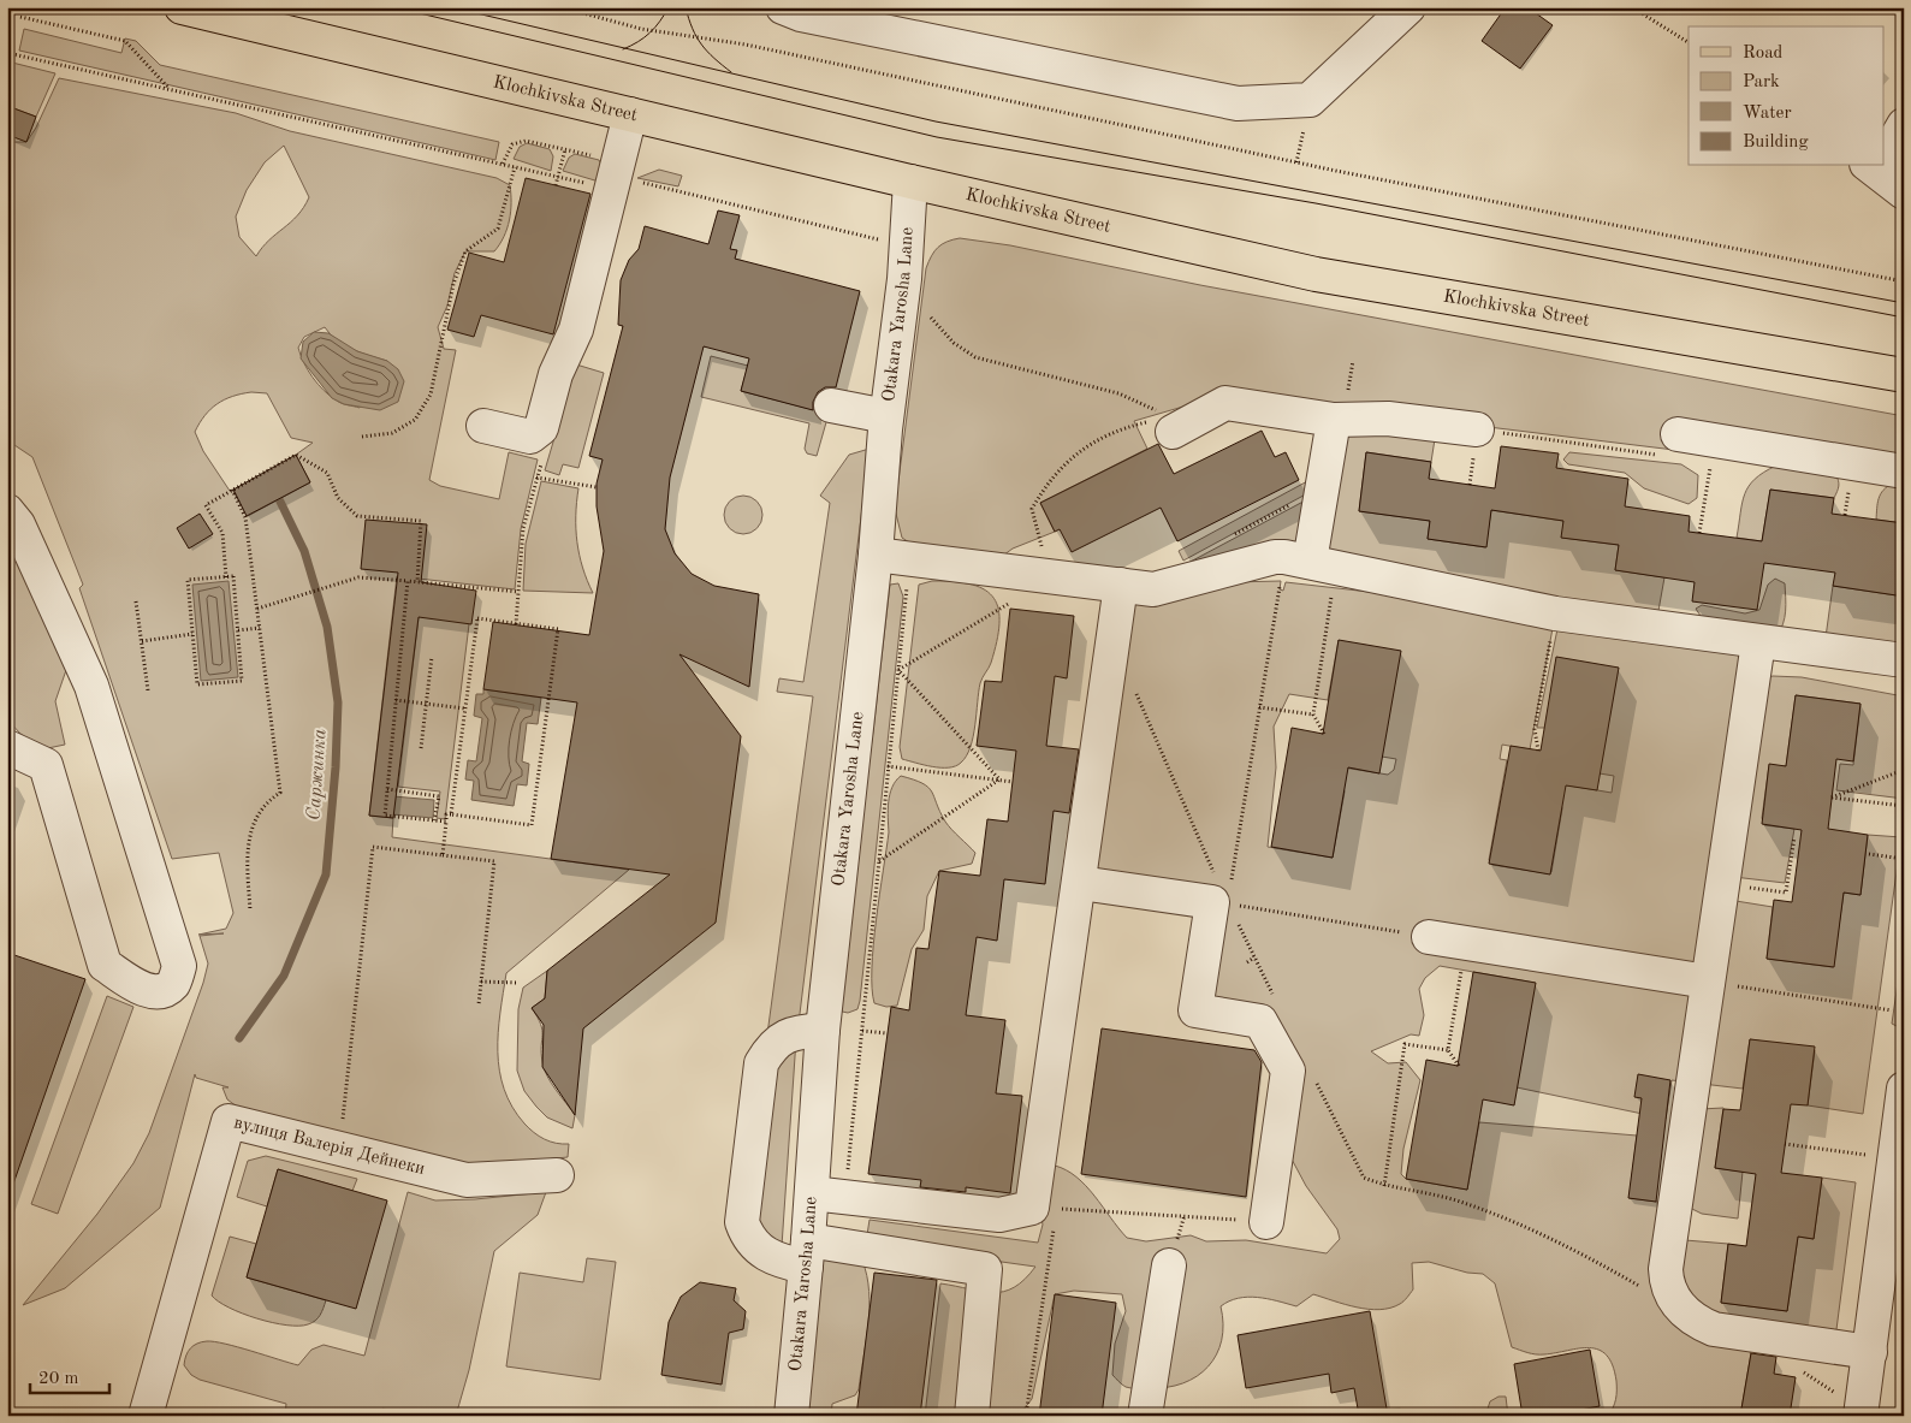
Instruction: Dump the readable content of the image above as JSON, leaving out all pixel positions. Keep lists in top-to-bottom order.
{
  "streets": {
    "main road": ["Klochkivska Street"],
    "street": ["Otakara Yarosha Lane", "вулиця Валерія Дейнеки"]
  },
  "crossings": [
    ["Klochkivska Street", "Otakara Yarosha Lane"]
  ],
  "water": ["Саржинка"],
  "legend": [
    "Road",
    "Park",
    "Water",
    "Building"
  ],
  "scale_bar": "20 m"
}
